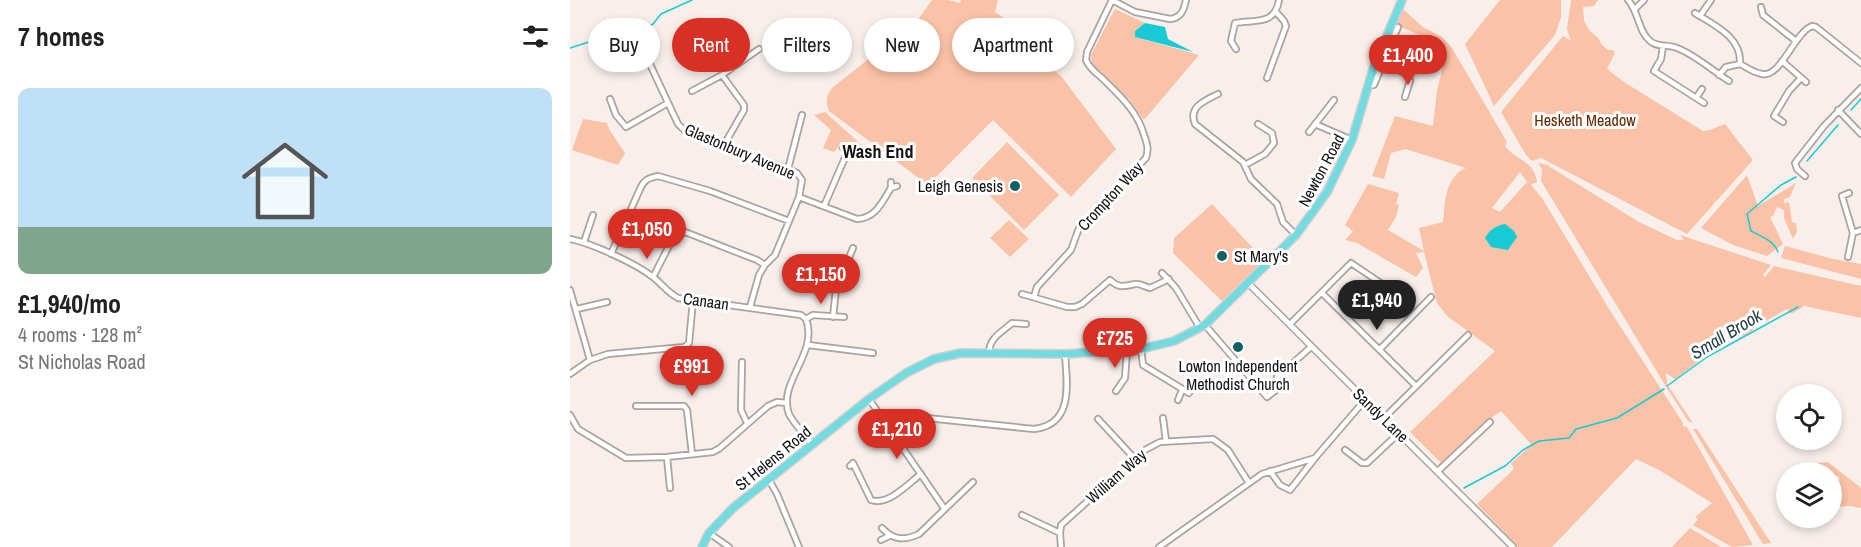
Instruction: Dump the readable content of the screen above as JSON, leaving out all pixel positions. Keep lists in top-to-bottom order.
{
  "streets": {
    "main road": ["Newton Road", "St Helens Road"],
    "street": [
      "Glastonbury Avenue",
      "Crompton Way",
      "Canaan",
      "Sandy Lane",
      "William Way"
    ]
  },
  "crossings": [
    ["Glastonbury Avenue", "Canaan"],
    ["Newton Road", "Sandy Lane"],
    ["Newton Road", "St Helens Road"]
  ],
  "districts": ["Wash End"],
  "water": ["Small Brook"],
  "parks": ["Hesketh Meadow"],
  "places": ["Leigh Genesis", "St Mary's", "Lowton Independent Methodist Church"],
  "page": {
    "heading": "7 homes",
    "chip": [
      "Buy",
      "Rent",
      "Filters",
      "New",
      "Apartment"
    ],
    "price": [
      "£1,400",
      "£1,050",
      "£1,150",
      "£1,940",
      "£725",
      "£991",
      "£1,210"
    ],
    "list": [
      {
        "name": "£1,940/mo",
        "note": "4 rooms · 128 m² · St Nicholas Road"
      }
    ]
  }
}
